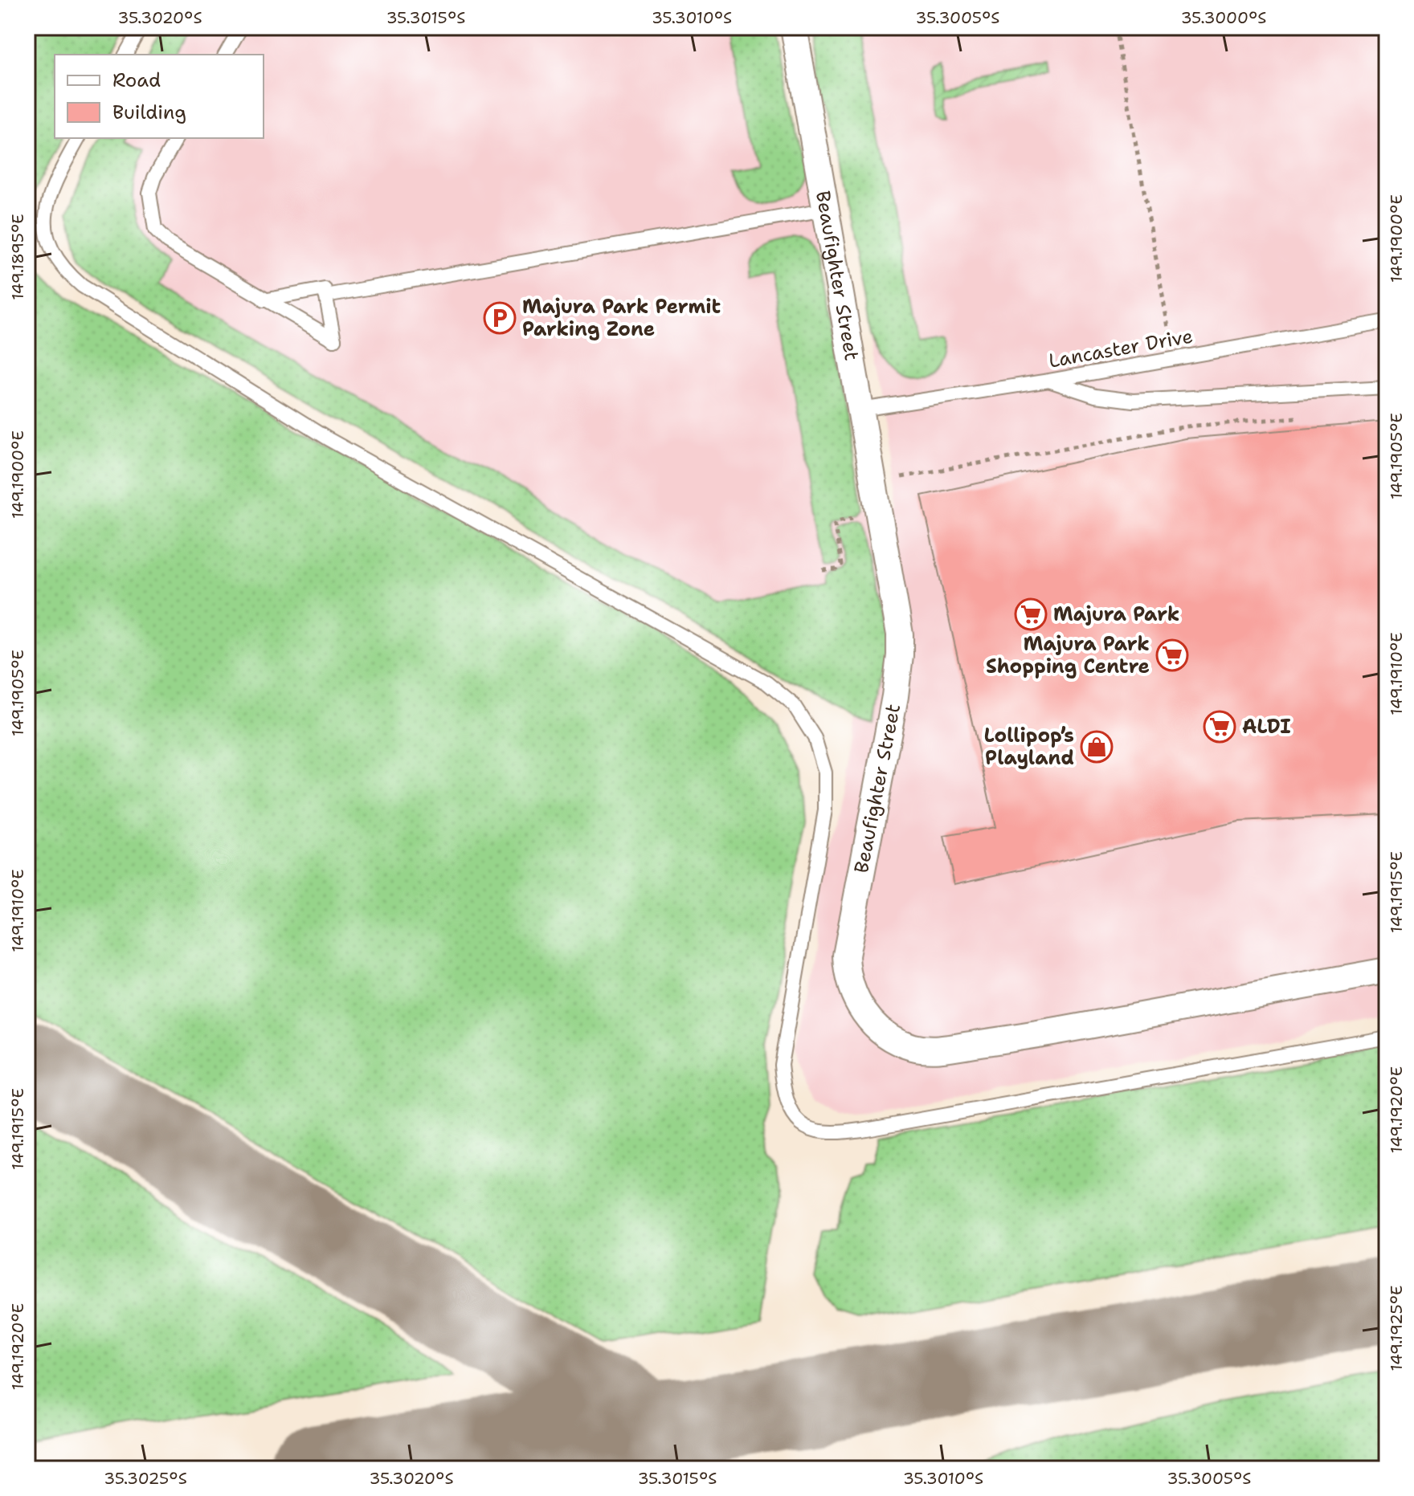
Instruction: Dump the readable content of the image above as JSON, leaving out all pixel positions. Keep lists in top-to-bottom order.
{
  "streets": {
    "street": ["Beaufighter Street"],
    "lane": ["Lancaster Drive"]
  },
  "crossings": [
    ["Beaufighter Street", "Lancaster Drive"]
  ],
  "places": {
    "parking": ["Majura Park Permit Parking Zone"],
    "supermarket": ["Majura Park", "Majura Park Shopping Centre", "ALDI"],
    "shop": ["Lollipop’s Playland"]
  },
  "legend": ["Road", "Building"],
  "coordinates": [
    "35.3020°S",
    "35.3015°S",
    "35.3010°S",
    "35.3005°S",
    "35.3000°S",
    "149.1900°E",
    "149.1895°E",
    "149.1905°E",
    "149.1910°E",
    "149.1915°E",
    "149.1920°E",
    "149.1925°E",
    "35.3025°S"
  ]
}
